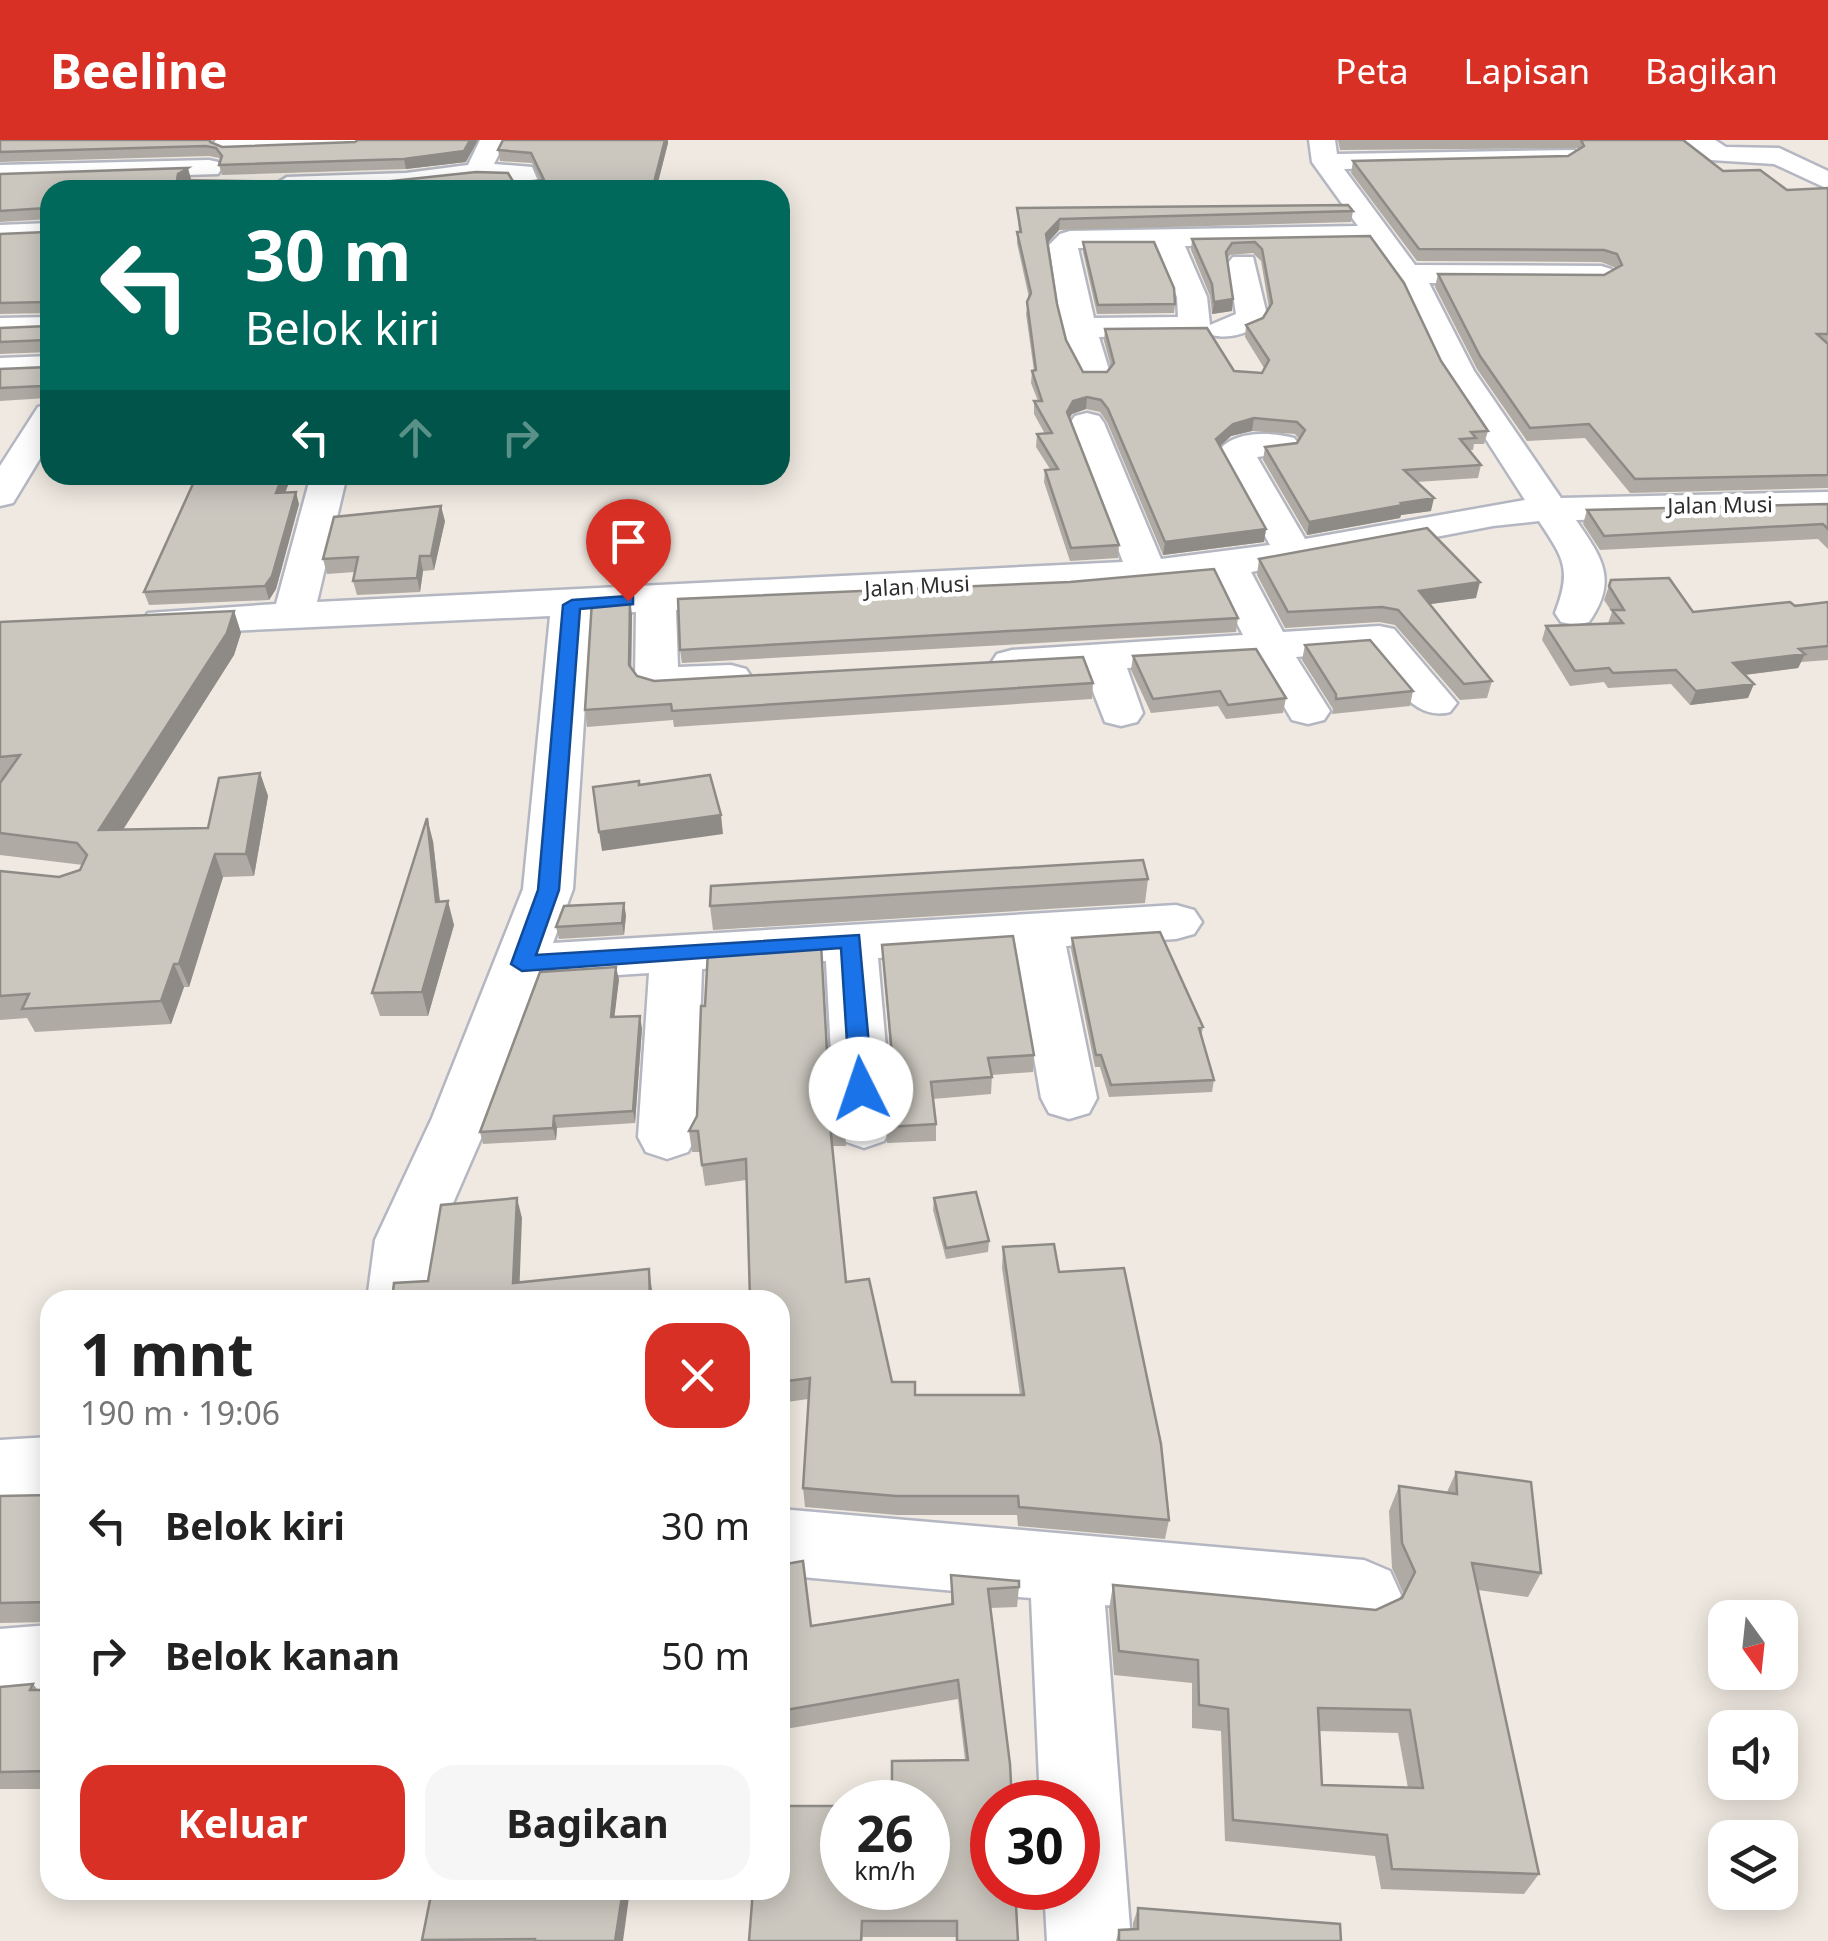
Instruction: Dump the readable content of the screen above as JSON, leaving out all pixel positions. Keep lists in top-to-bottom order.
{
  "streets": {
    "street": ["Jalan Musi"]
  },
  "north": "bottom",
  "page": {
    "header": "Beeline",
    "nav": ["Peta", "Lapisan", "Bagikan"],
    "turn": ["30 m", "Belok kiri"],
    "heading": ["1 mnt", "190 m · 19:06"],
    "list": [
      {
        "name": "Belok kiri",
        "value": "30 m"
      },
      {
        "name": "Belok kanan",
        "value": "50 m"
      }
    ],
    "buttons": ["Keluar", "Bagikan"],
    "speed": "26 km/h",
    "limit": "30"
  }
}
